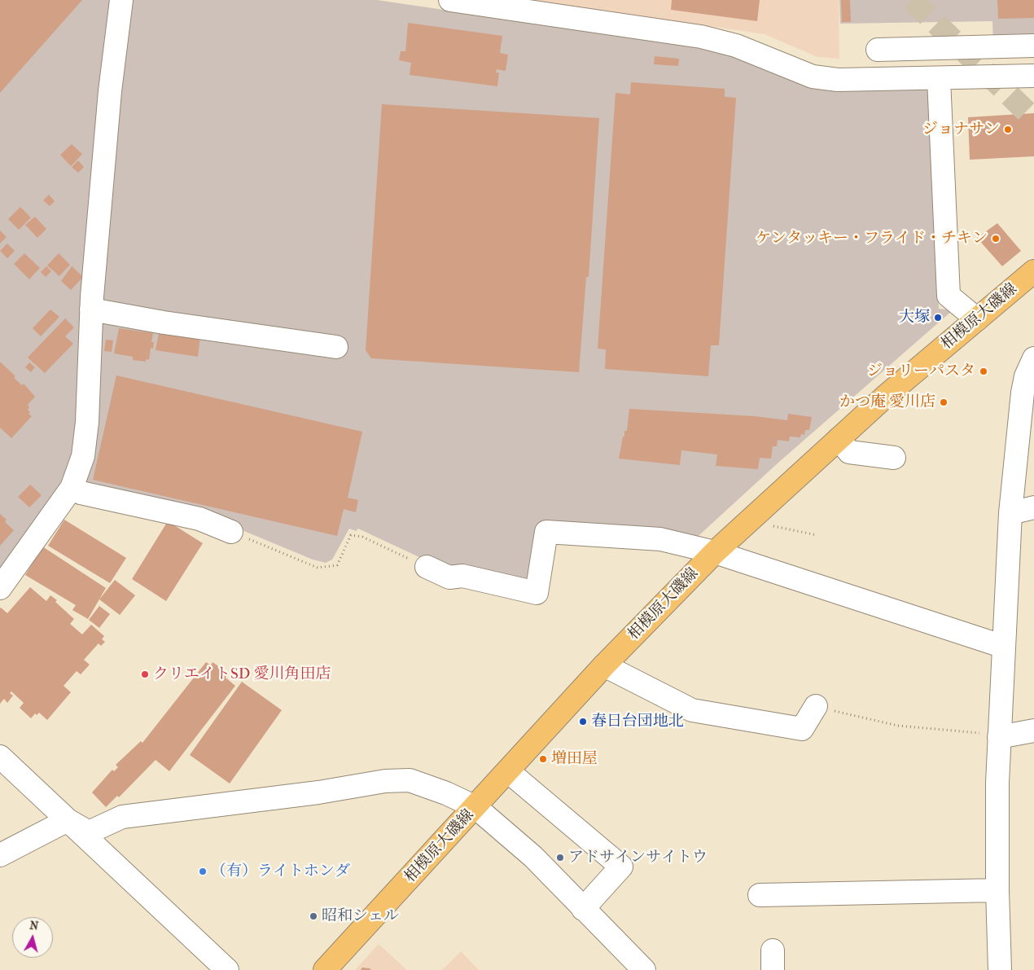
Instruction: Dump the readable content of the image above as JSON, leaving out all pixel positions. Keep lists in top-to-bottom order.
{
  "streets": {
    "main road": ["相模原大磯線"]
  },
  "places": [
    "ジョナサン",
    "ケンタッキー・フライド・チキン",
    "大塚",
    "ジョリーパスタ",
    "かつ庵 愛川店",
    "クリエイトSD 愛川角田店",
    "春日台団地北",
    "増田屋",
    "アドサインサイトウ",
    "（有）ライトホンダ",
    "昭和シェル"
  ],
  "north": "top"
}
